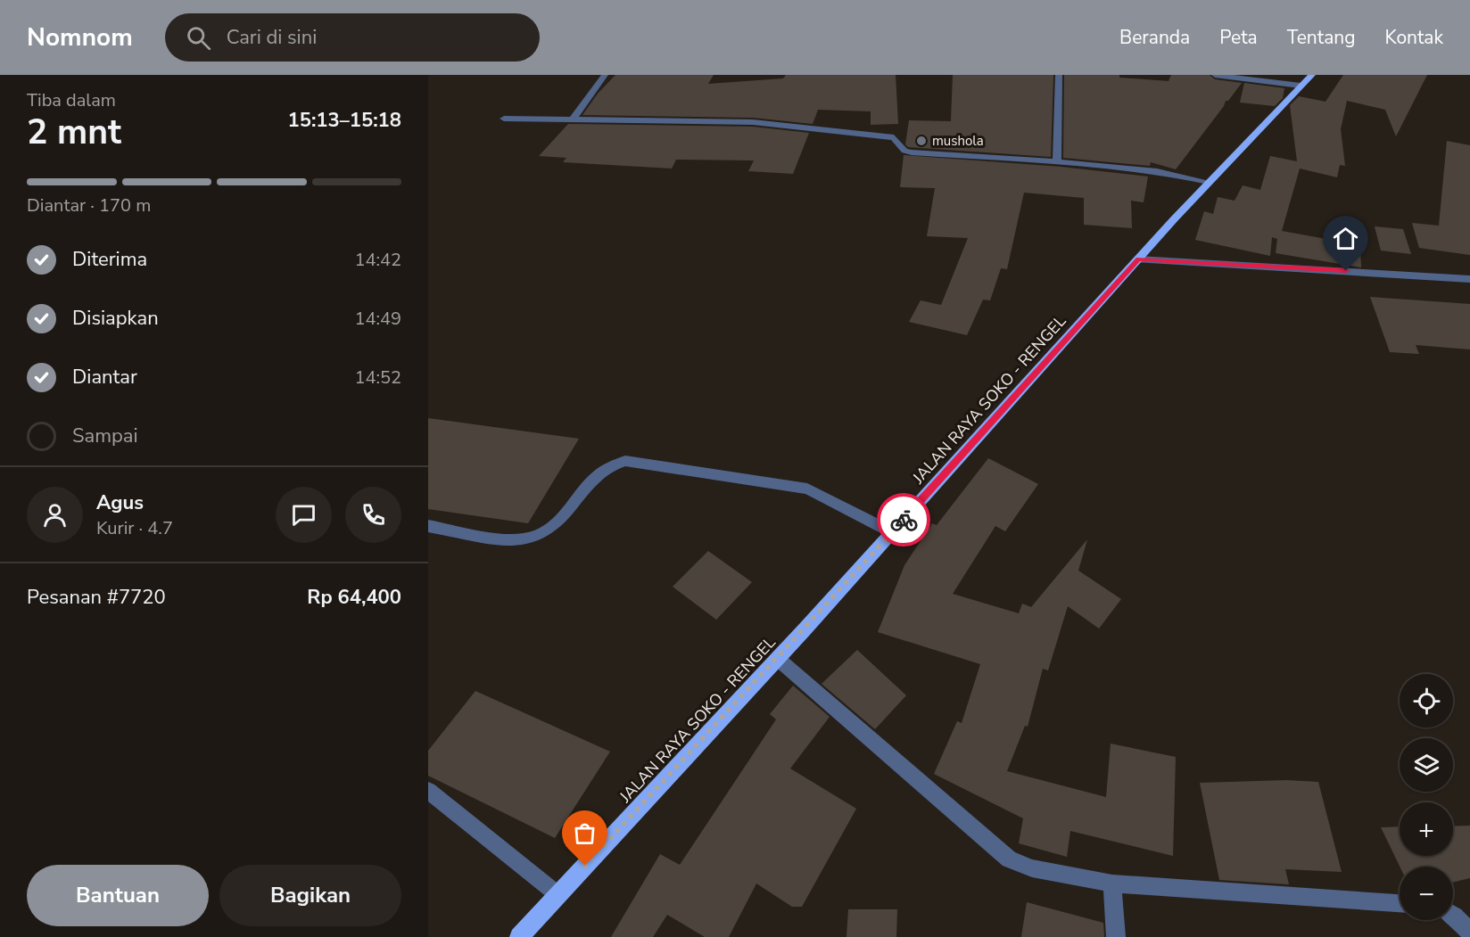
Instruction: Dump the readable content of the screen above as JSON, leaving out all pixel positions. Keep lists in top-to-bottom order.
{
  "streets": {
    "main road": ["JALAN RAYA SOKO - RENGEL"]
  },
  "places": ["mushola"],
  "page": {
    "header": "Nomnom",
    "search": "Cari di sini",
    "nav": [
      "Beranda",
      "Peta",
      "Tentang",
      "Kontak"
    ],
    "heading": ["2 mnt", "Tiba dalam", "15:13–15:18"],
    "panel": [
      "Agus",
      "Kurir · 4.7",
      "Pesanan #7720",
      "Rp 64,400"
    ],
    "bar": "Diantar · 170 m",
    "list": [
      ["Diterima", "14:42"],
      ["Disiapkan", "14:49"],
      ["Diantar", "14:52"],
      "Sampai"
    ],
    "map_buttons": ["+", "−"],
    "buttons": ["Bantuan", "Bagikan"]
  }
}
